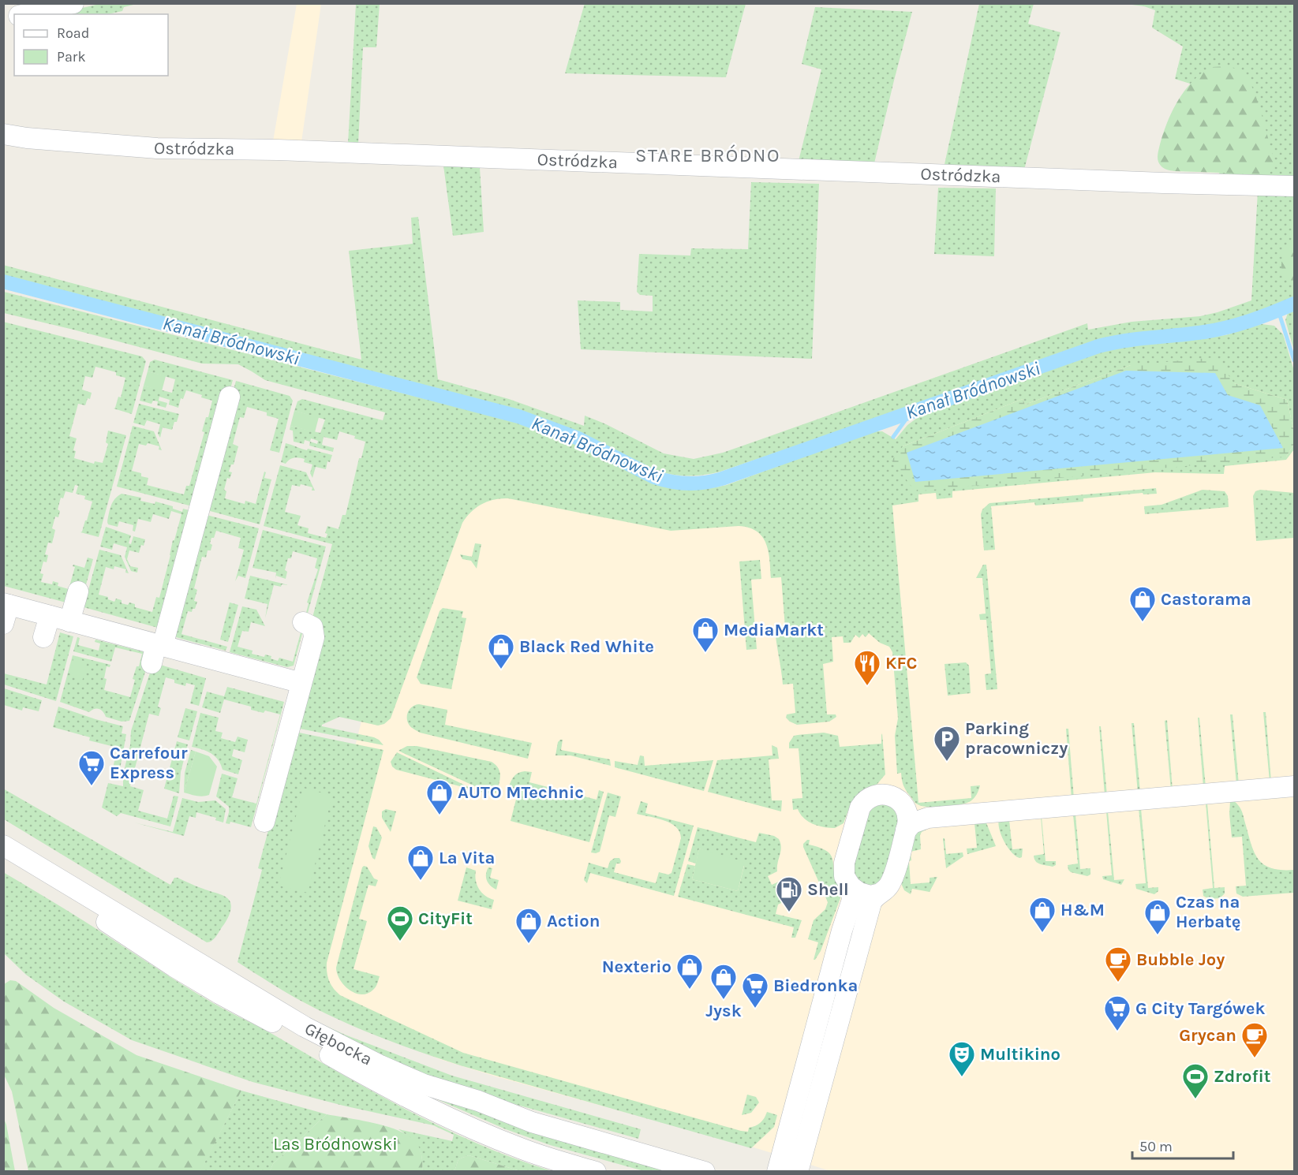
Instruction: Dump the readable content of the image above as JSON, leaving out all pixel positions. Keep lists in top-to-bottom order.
{
  "streets": {
    "street": ["Ostródzka", "Głębocka"]
  },
  "districts": ["STARE BRÓDNO"],
  "water": ["Kanał Bródnowski"],
  "parks": ["Las Bródnowski"],
  "places": {
    "shop": [
      "Castorama",
      "MediaMarkt",
      "Black Red White",
      "AUTO MTechnic",
      "La Vita",
      "H&M",
      "Czas na Herbatę",
      "Action",
      "Nexterio",
      "Jysk"
    ],
    "restaurant": ["KFC"],
    "parking": ["Parking pracowniczy"],
    "supermarket": ["Carrefour Express", "Biedronka", "G City Targówek"],
    "fuel station": ["Shell"],
    "sports": ["CityFit", "Zdrofit"],
    "cafe": ["Bubble Joy", "Grycan"],
    "theatre": ["Multikino"]
  },
  "legend": ["Road", "Park"],
  "scale_bar": "50 m"
}
